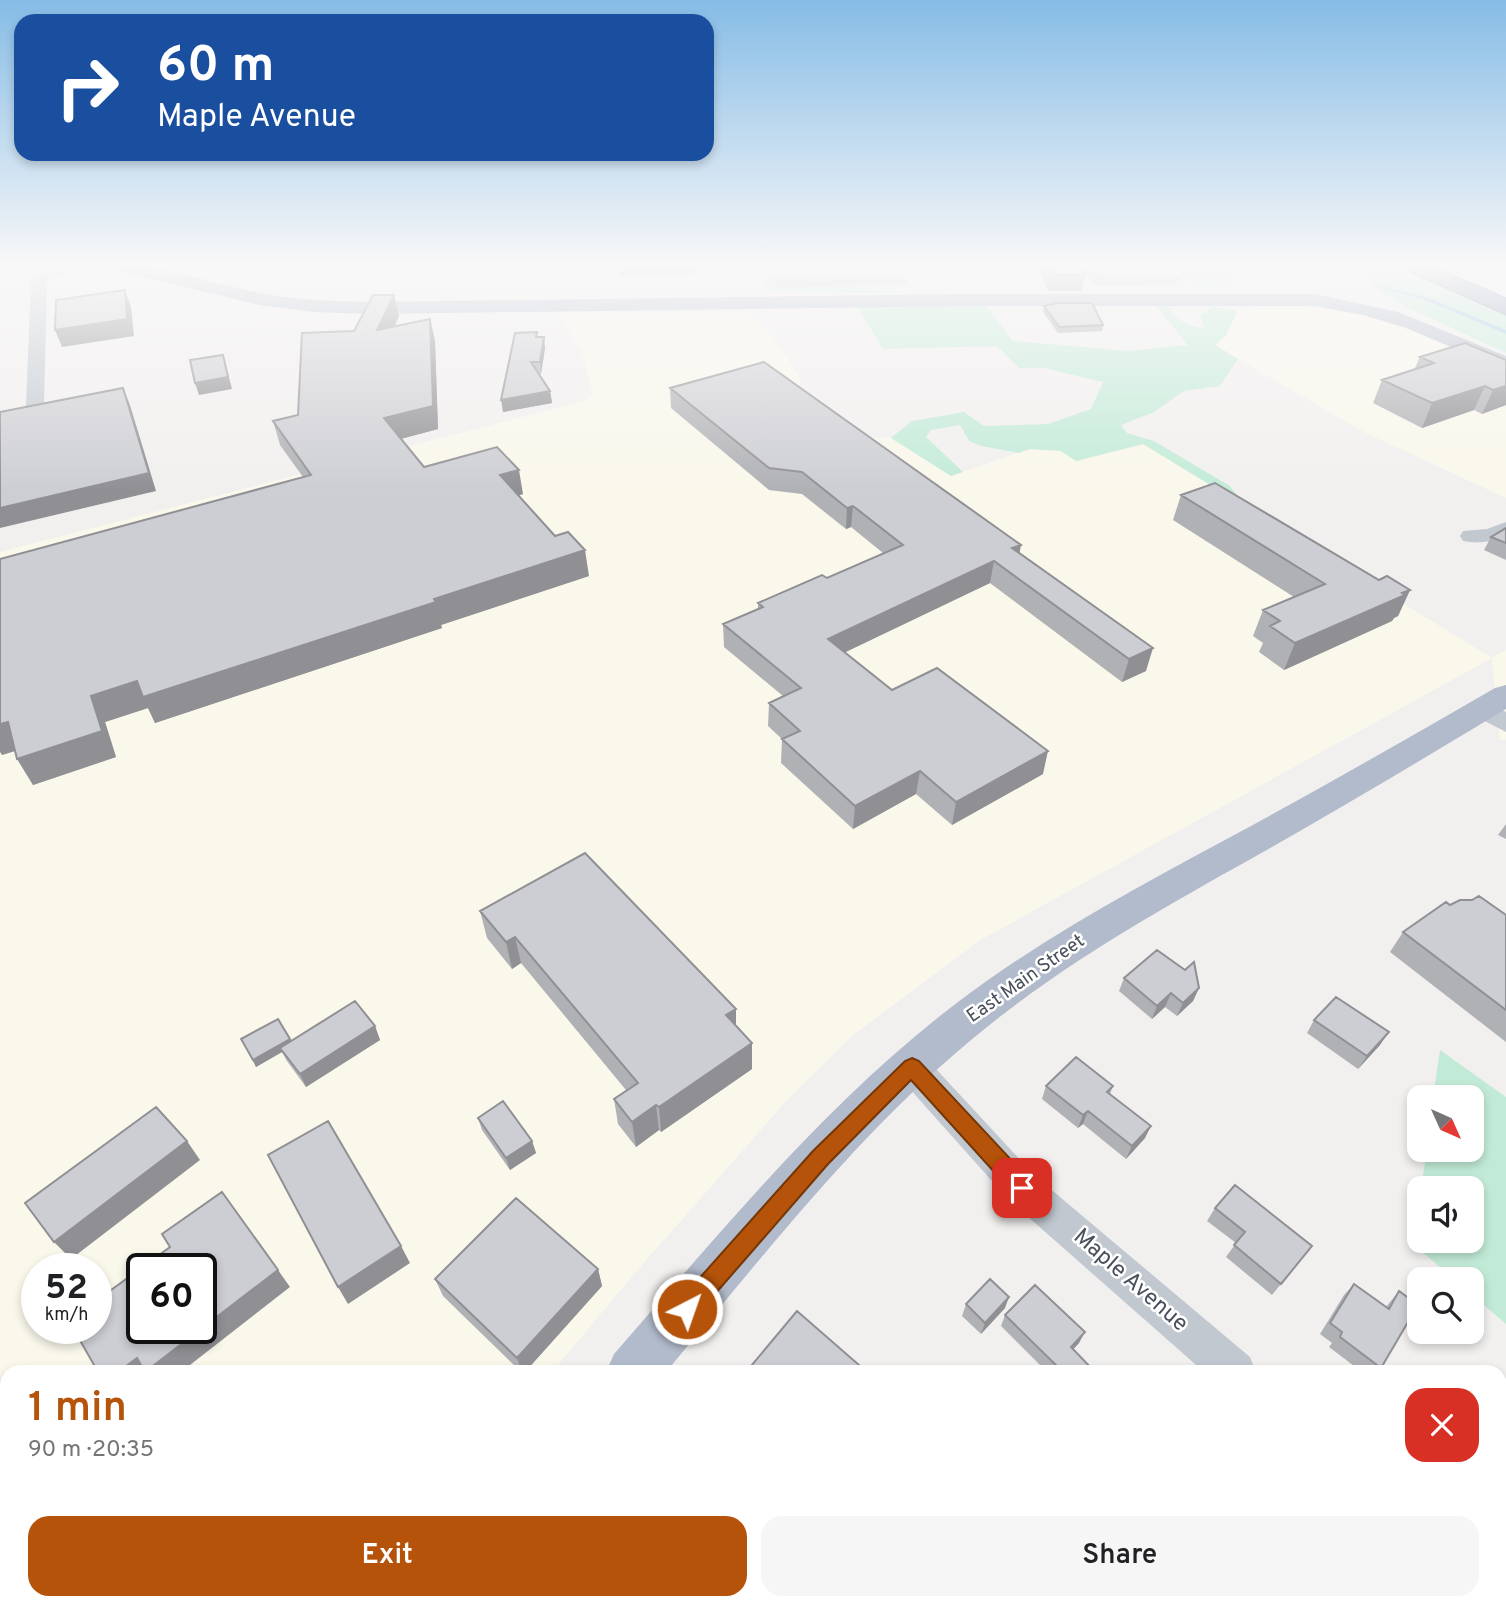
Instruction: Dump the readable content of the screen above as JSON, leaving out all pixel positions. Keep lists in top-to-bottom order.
{
  "streets": {
    "main road": ["East Main Street"],
    "street": ["Maple Avenue"]
  },
  "crossings": [
    ["East Main Street", "Maple Avenue"]
  ],
  "north": "bottom right",
  "page": {
    "turn": ["60 m", "Maple Avenue"],
    "speed": "52 km/h",
    "limit": "60",
    "heading": ["1 min", "90 m · 20:35"],
    "buttons": ["Exit", "Share"]
  }
}
